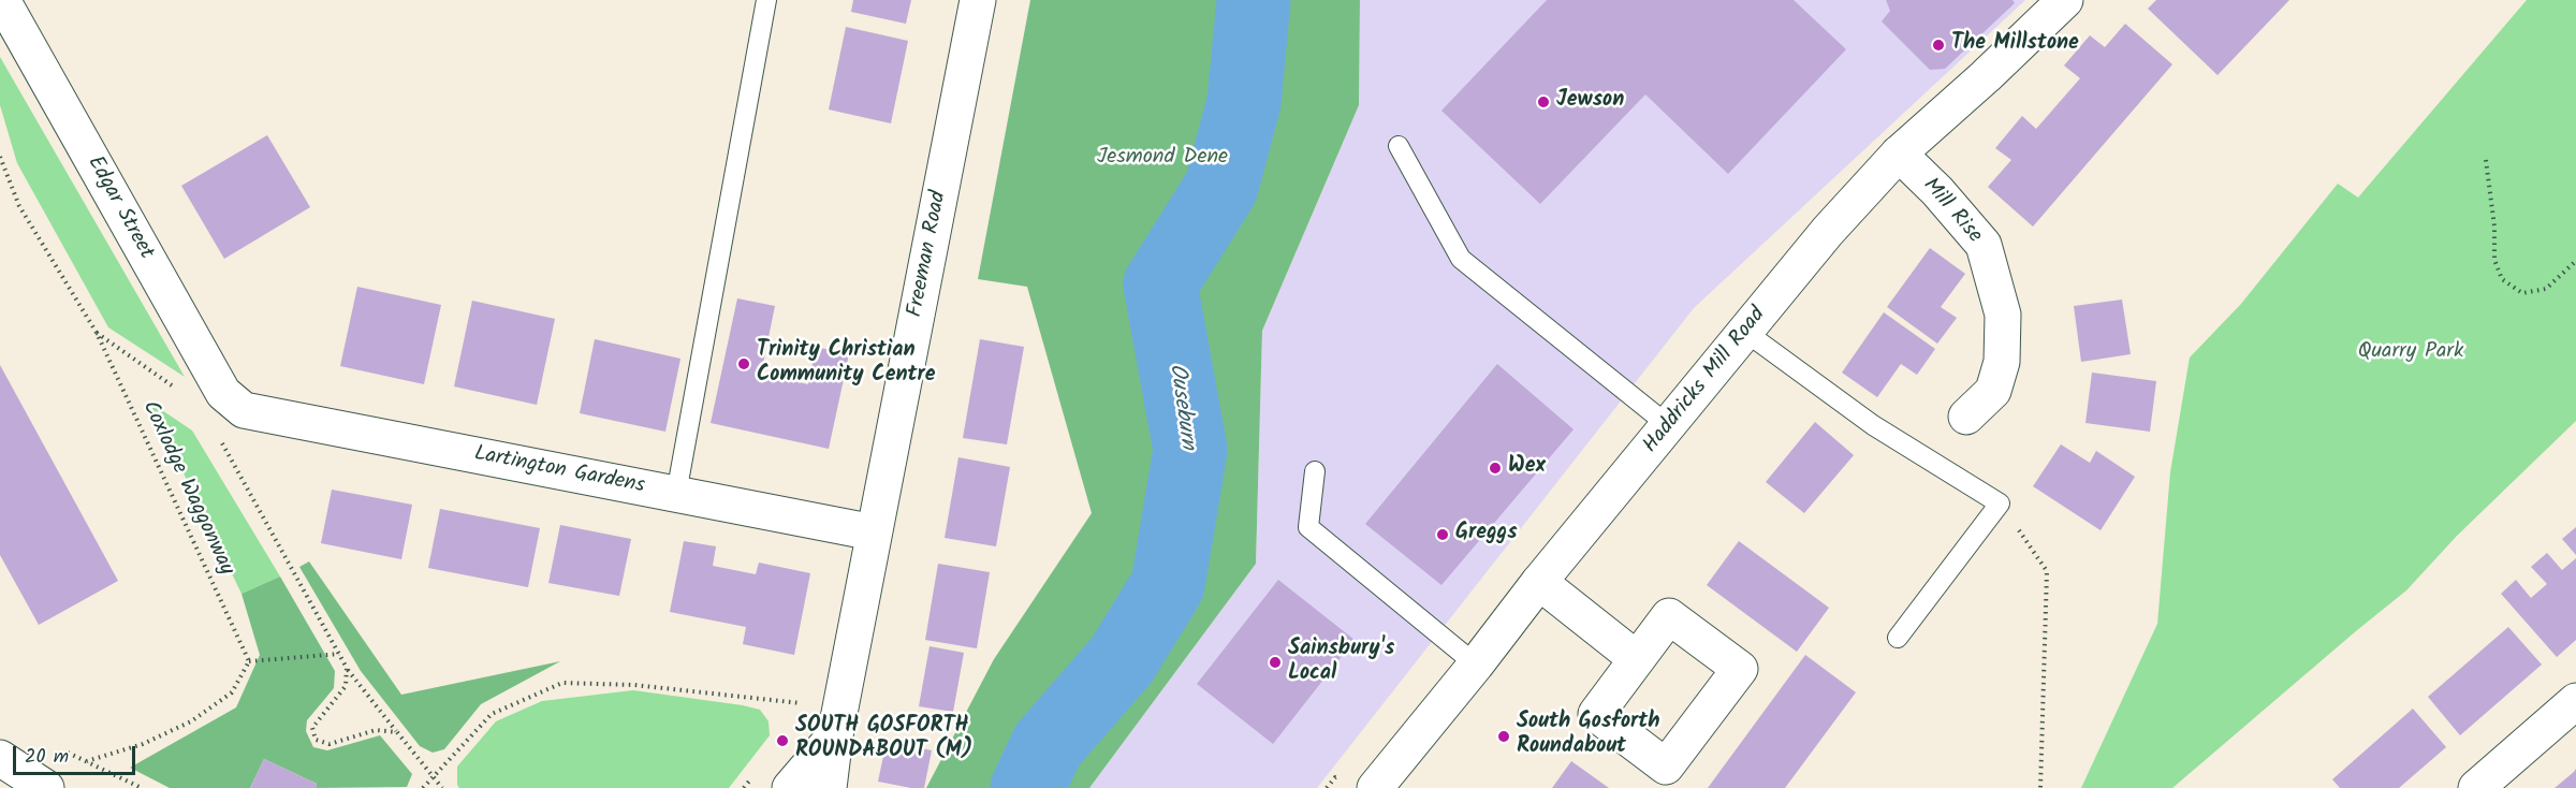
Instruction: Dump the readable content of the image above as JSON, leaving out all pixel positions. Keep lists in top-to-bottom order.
{
  "streets": {
    "street": [
      "Edgar Street",
      "Mill Rise",
      "Freeman Road",
      "Haddricks Mill Road",
      "Lartington Gardens"
    ],
    "path": ["Coxlodge Waggonway"]
  },
  "crossings": [
    ["Edgar Street", "Lartington Gardens"],
    ["Mill Rise", "Haddricks Mill Road"],
    ["Freeman Road", "Lartington Gardens"]
  ],
  "water": ["Ouseburn"],
  "parks": ["Jesmond Dene", "Quarry Park"],
  "places": [
    "The Millstone",
    "Jewson",
    "Trinity Christian Community Centre",
    "Wex",
    "Greggs",
    "Sainsbury's Local",
    "South Gosforth Roundabout",
    "SOUTH GOSFORTH ROUNDABOUT (M)"
  ],
  "scale_bar": "20 m"
}
